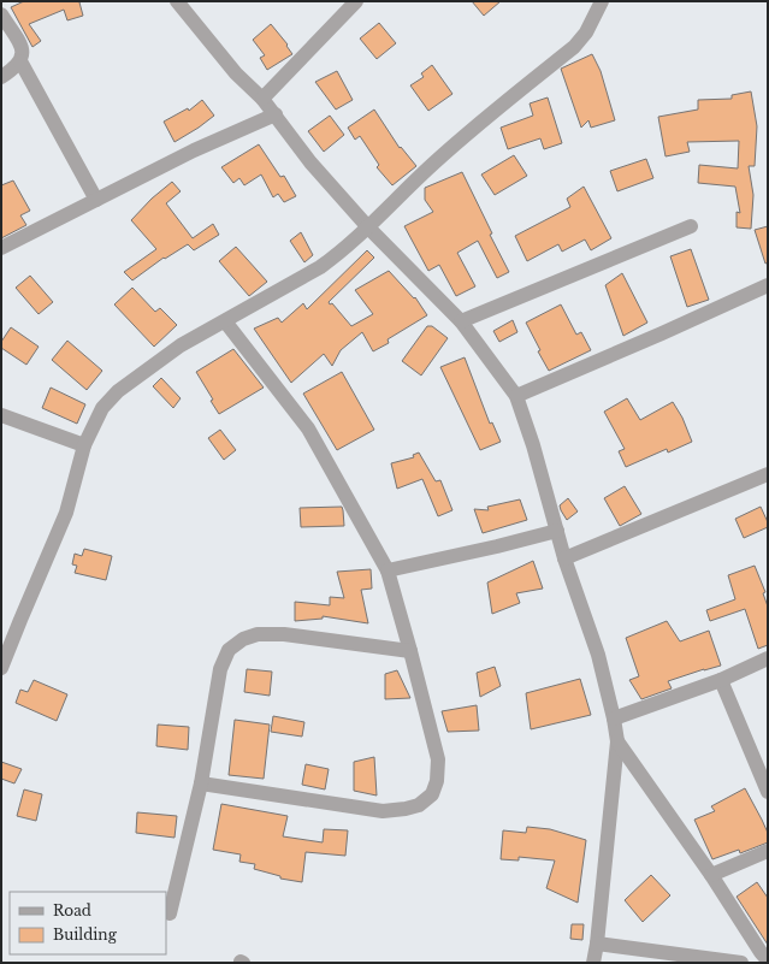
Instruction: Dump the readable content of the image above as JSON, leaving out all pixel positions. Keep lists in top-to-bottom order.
{
  "legend": ["Road", "Building"]
}
